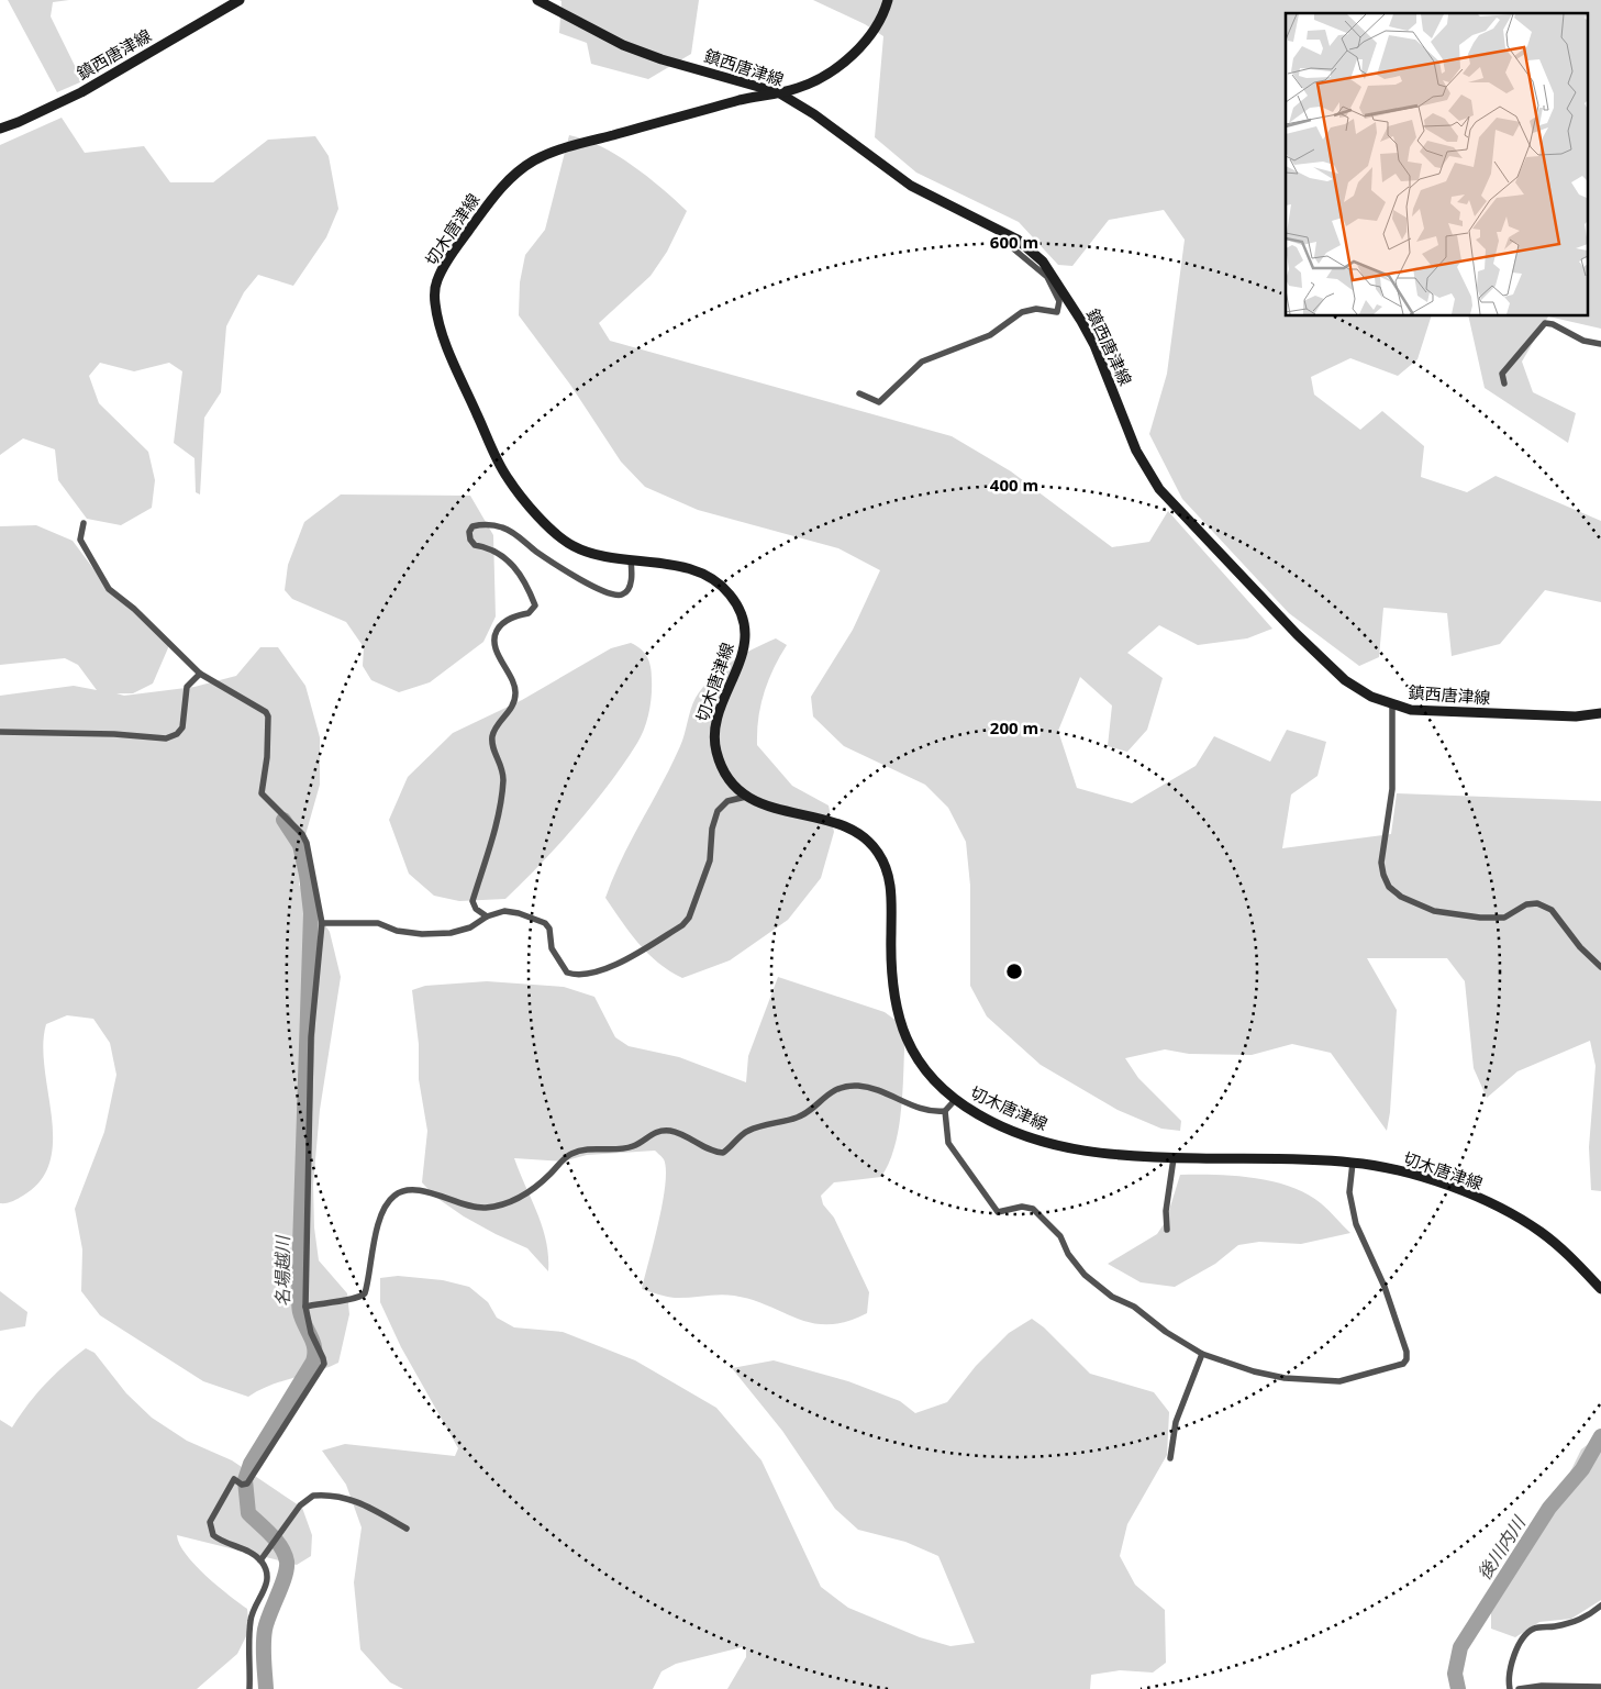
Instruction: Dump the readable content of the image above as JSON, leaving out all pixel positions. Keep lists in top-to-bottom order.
{
  "streets": {
    "main road": ["鎮西唐津線", "切木唐津線"]
  },
  "crossings": [
    ["鎮西唐津線", "切木唐津線"]
  ],
  "water": ["名場越川", "後川内川"],
  "rings": ["600 m", "400 m", "200 m"]
}
